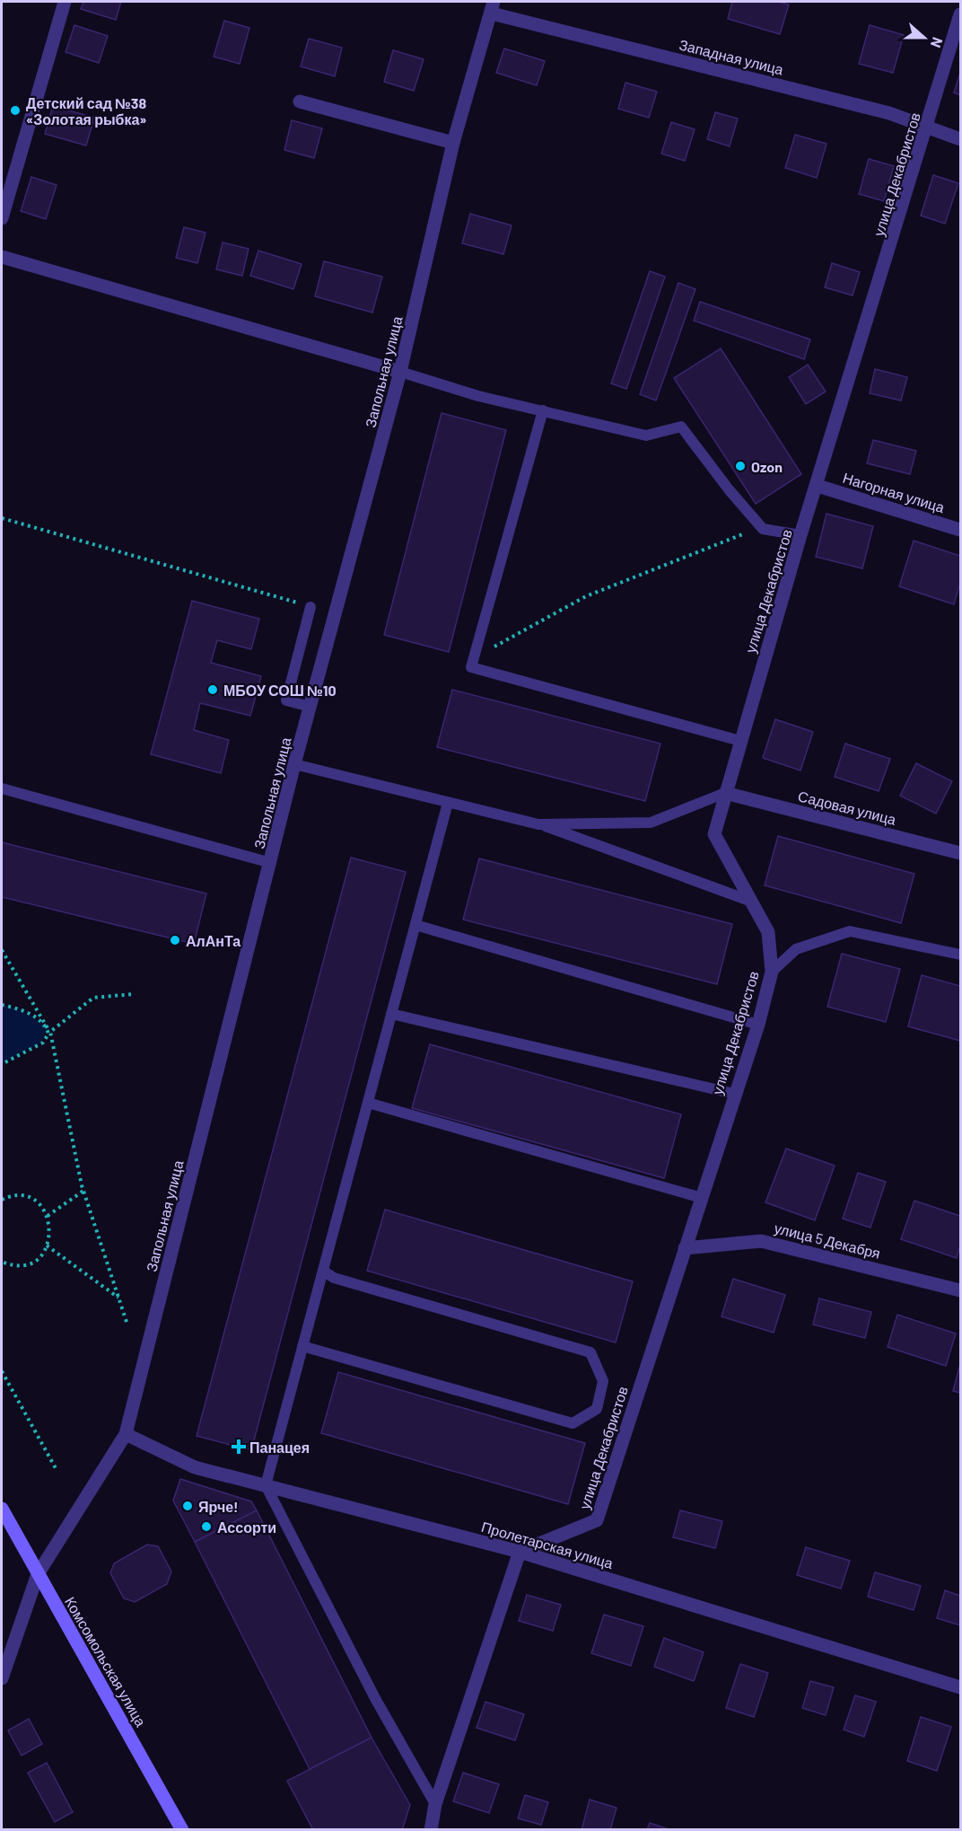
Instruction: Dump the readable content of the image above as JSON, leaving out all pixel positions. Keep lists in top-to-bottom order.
{
  "streets": {
    "main road": ["Комсомольская улица"],
    "street": [
      "Западная улица",
      "улица Декабристов",
      "Запольная улица",
      "Нагорная улица",
      "Садовая улица",
      "улица 5 Декабря",
      "Пролетарская улица"
    ]
  },
  "crossings": [
    ["Западная улица", "улица Декабристов"],
    ["Западная улица", "Запольная улица"],
    ["улица Декабристов", "Нагорная улица"],
    ["улица Декабристов", "Садовая улица"],
    ["улица Декабристов", "улица 5 Декабря"],
    ["улица Декабристов", "Пролетарская улица"],
    ["Запольная улица", "Пролетарская улица"],
    ["Запольная улица", "Комсомольская улица"]
  ],
  "places": {
    "other": [
      "Детский сад №38 «Золотая рыбка»",
      "Ozon",
      "МБОУ СОШ №10",
      "АлАнТа",
      "Ярче!",
      "Ассорти"
    ],
    "health": ["Панацея"]
  },
  "north": "right"
}
